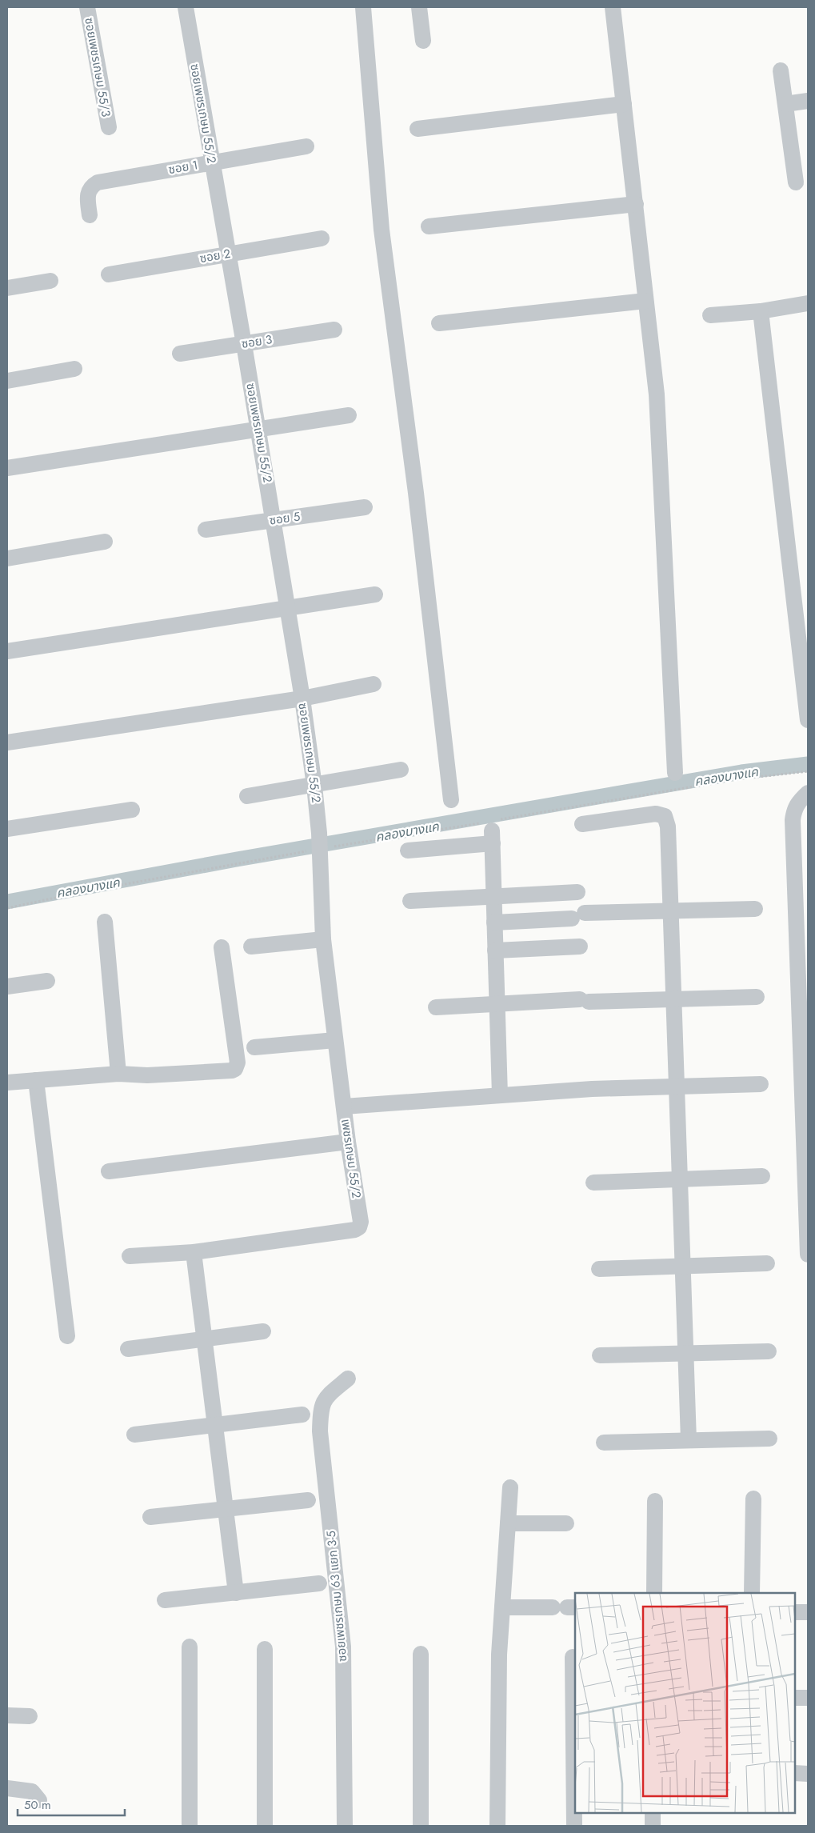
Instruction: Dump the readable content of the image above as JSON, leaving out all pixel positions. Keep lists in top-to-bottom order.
{
  "streets": {
    "street": [
      "ซอยเพชรเกษม 55/3",
      "ซอยเพชรเกษม 55/2",
      "ซอย 1",
      "ซอย 2",
      "ซอย 3",
      "ซอย 5",
      "เพชรเกษม 55/2",
      "ซอยเพชรเกษม 63 แยก 3-5"
    ]
  },
  "crossings": [
    ["ซอยเพชรเกษม 55/2", "ซอย 1"],
    ["ซอยเพชรเกษม 55/2", "ซอย 2"],
    ["ซอยเพชรเกษม 55/2", "ซอย 3"],
    ["ซอยเพชรเกษม 55/2", "ซอย 5"],
    ["ซอยเพชรเกษม 55/2", "เพชรเกษม 55/2"]
  ],
  "water": ["คลองบางแค"],
  "scale_bar": "50 m"
}
